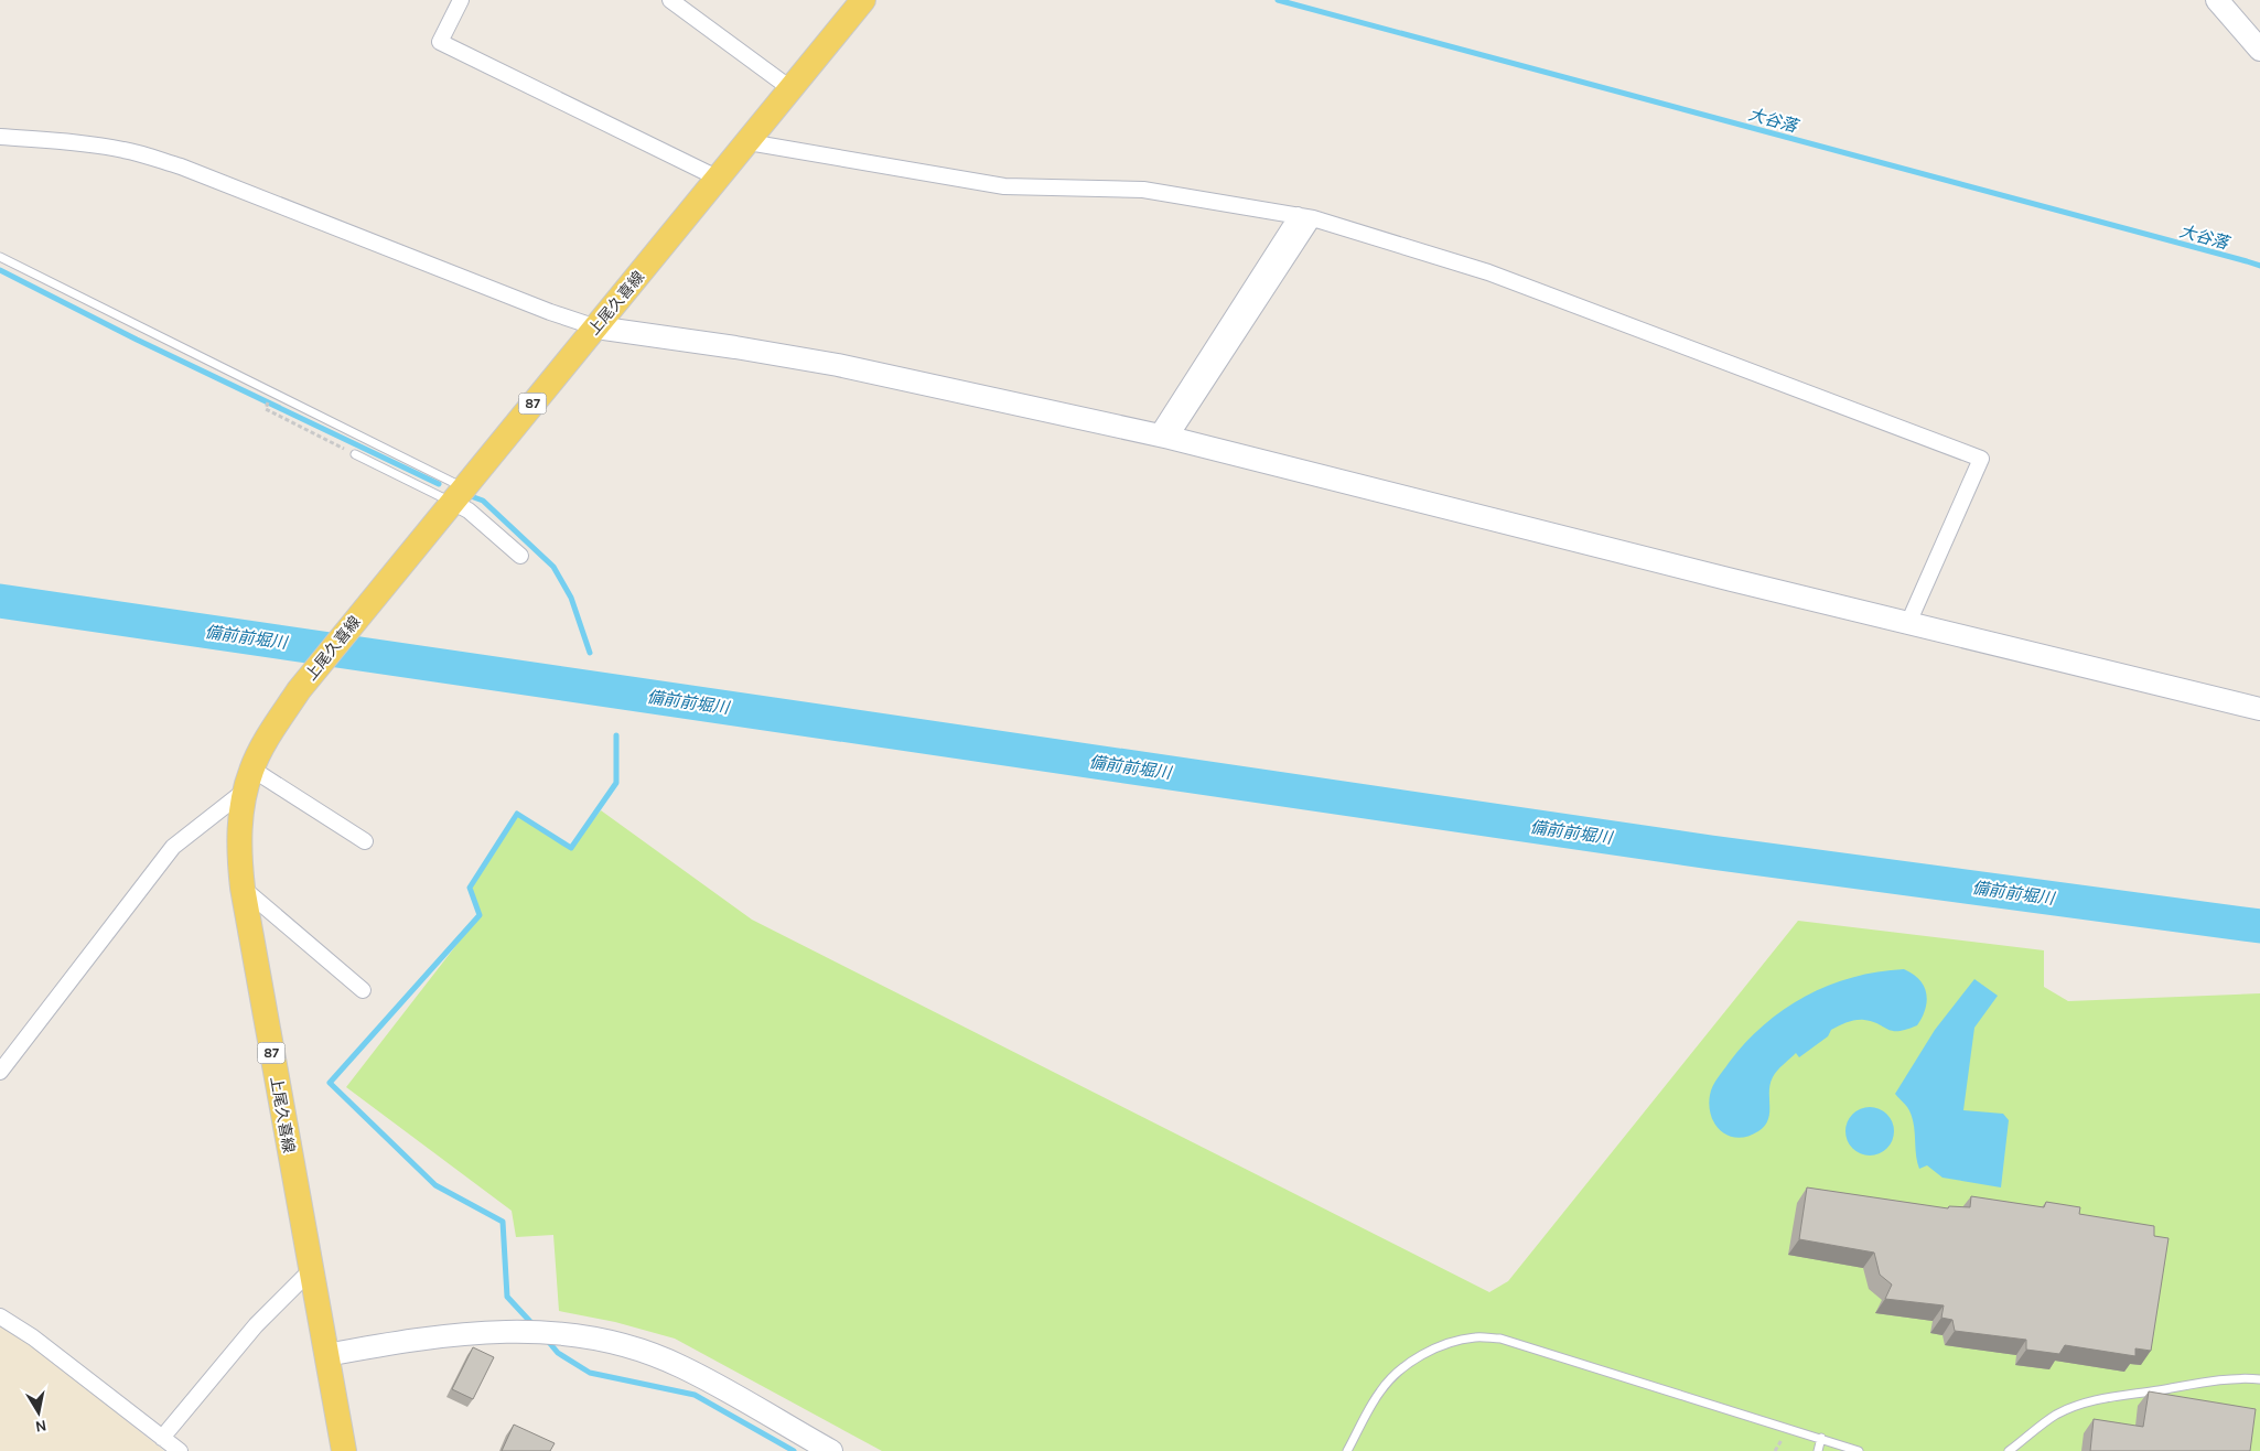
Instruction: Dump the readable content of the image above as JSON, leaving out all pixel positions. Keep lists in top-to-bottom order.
{
  "streets": {
    "main road": ["上尾久喜線", "87"]
  },
  "water": ["大谷落", "備前前堀川"],
  "north": "bottom"
}
